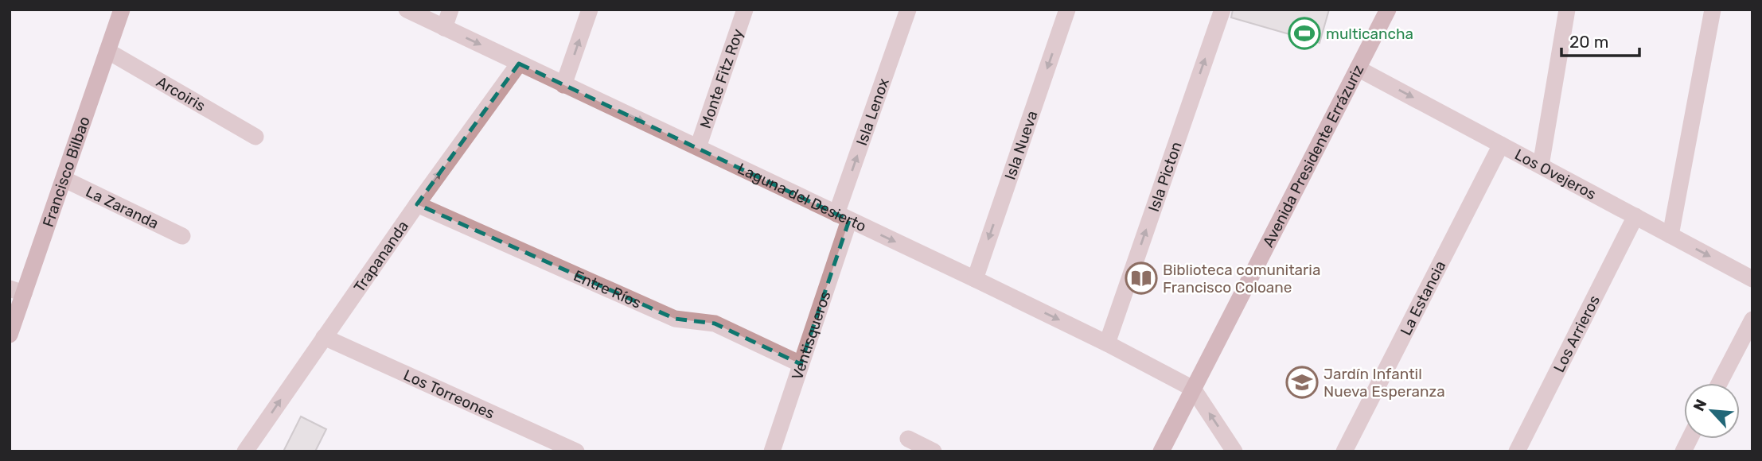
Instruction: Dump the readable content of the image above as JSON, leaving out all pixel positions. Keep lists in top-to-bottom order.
{
  "streets": {
    "street": [
      "Monte Fitz Roy",
      "Arcoiris",
      "Isla Lenox",
      "Isla Nueva",
      "Avenida Presidente Errázuriz",
      "Francisco Bilbao",
      "Los Ovejeros",
      "Isla Picton",
      "Laguna del Desierto",
      "La Zaranda",
      "Trapananda",
      "Entre Ríos",
      "La Estancia",
      "Los Arrieros",
      "Ventisqueros",
      "Los Torreones"
    ]
  },
  "crossings": [
    ["Monte Fitz Roy", "Laguna del Desierto"],
    ["Arcoiris", "Francisco Bilbao"],
    ["Isla Lenox", "Laguna del Desierto"],
    ["Isla Lenox", "Ventisqueros"],
    ["Isla Nueva", "Laguna del Desierto"],
    ["Avenida Presidente Errázuriz", "Los Ovejeros"],
    ["Avenida Presidente Errázuriz", "Laguna del Desierto"],
    ["Francisco Bilbao", "La Zaranda"],
    ["Los Ovejeros", "La Estancia"],
    ["Los Ovejeros", "Los Arrieros"],
    ["Isla Picton", "Laguna del Desierto"],
    ["Laguna del Desierto", "Trapananda"],
    ["Laguna del Desierto", "Ventisqueros"],
    ["Trapananda", "Entre Ríos"],
    ["Trapananda", "Los Torreones"],
    ["Entre Ríos", "Ventisqueros"]
  ],
  "one_way": [
    "Isla Lenox",
    "Isla Nueva",
    "Los Ovejeros",
    "Isla Picton",
    "Laguna del Desierto",
    "Trapananda"
  ],
  "places": {
    "sports": ["multicancha"],
    "library": ["Biblioteca comunitaria Francisco Coloane"],
    "school or university": ["Jardín Infantil Nueva Esperanza"]
  },
  "scale_bar": "20 m",
  "north": "top left"
}
